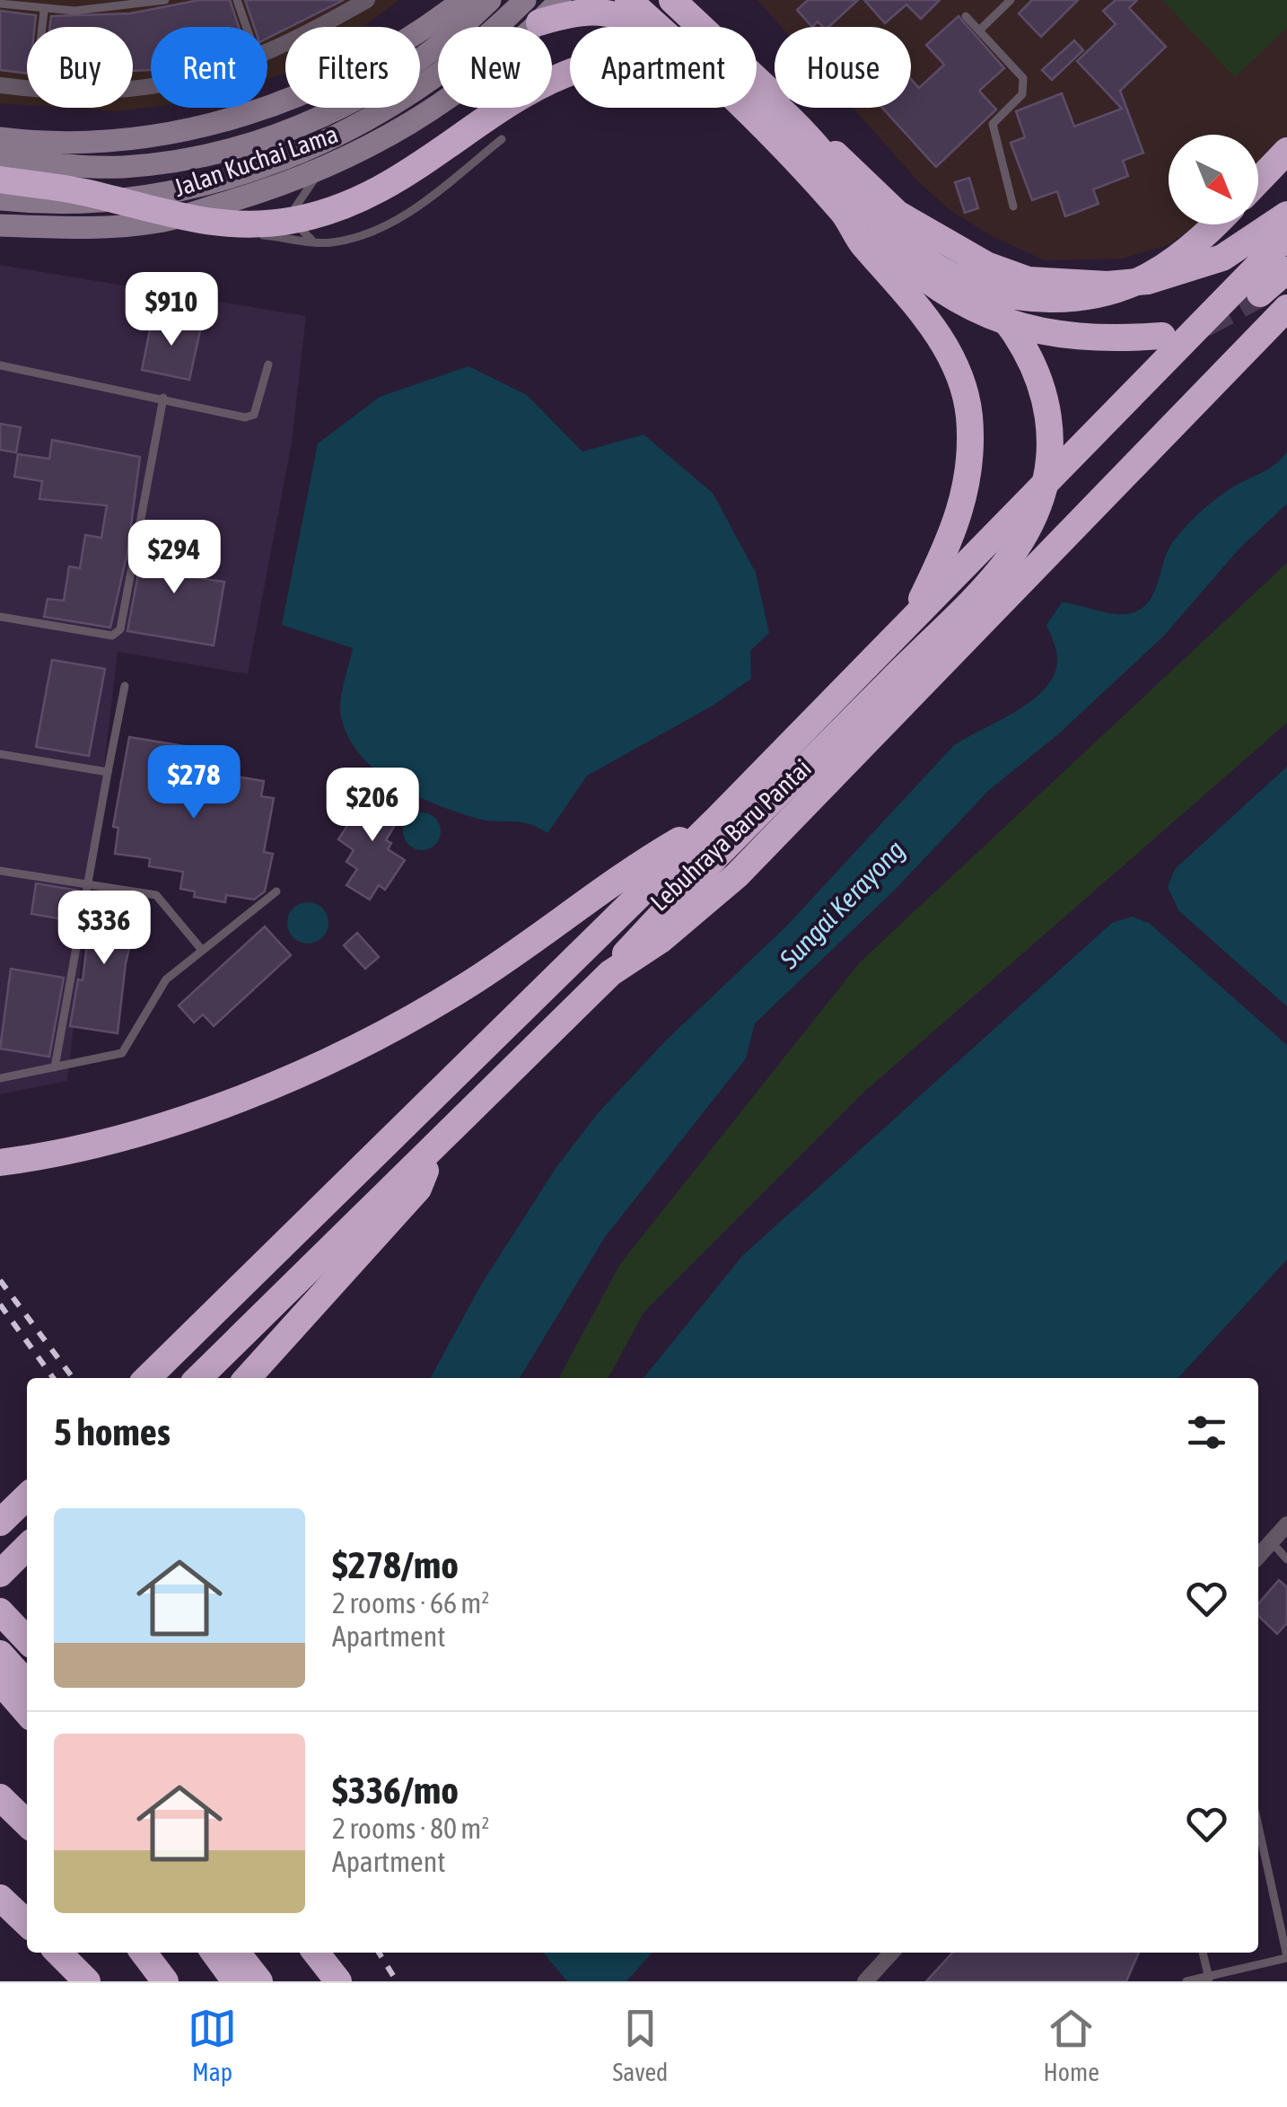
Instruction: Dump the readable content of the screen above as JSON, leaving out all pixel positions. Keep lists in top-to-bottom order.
{
  "streets": {
    "highway": ["Lebuhraya Baru Pantai"],
    "main road": ["Jalan Kuchai Lama"]
  },
  "water": ["Sungai Kerayong"],
  "north": "bottom right",
  "page": {
    "chip": [
      "Buy",
      "Rent",
      "Filters",
      "New",
      "Apartment",
      "House"
    ],
    "price": [
      "$910",
      "$294",
      "$278",
      "$206",
      "$336"
    ],
    "heading": "5 homes",
    "list": [
      {
        "name": "$278/mo",
        "note": "2 rooms · 66 m² · Apartment"
      },
      {
        "name": "$336/mo",
        "note": "2 rooms · 80 m² · Apartment"
      }
    ],
    "tabs": ["Map", "Saved", "Home"]
  }
}
